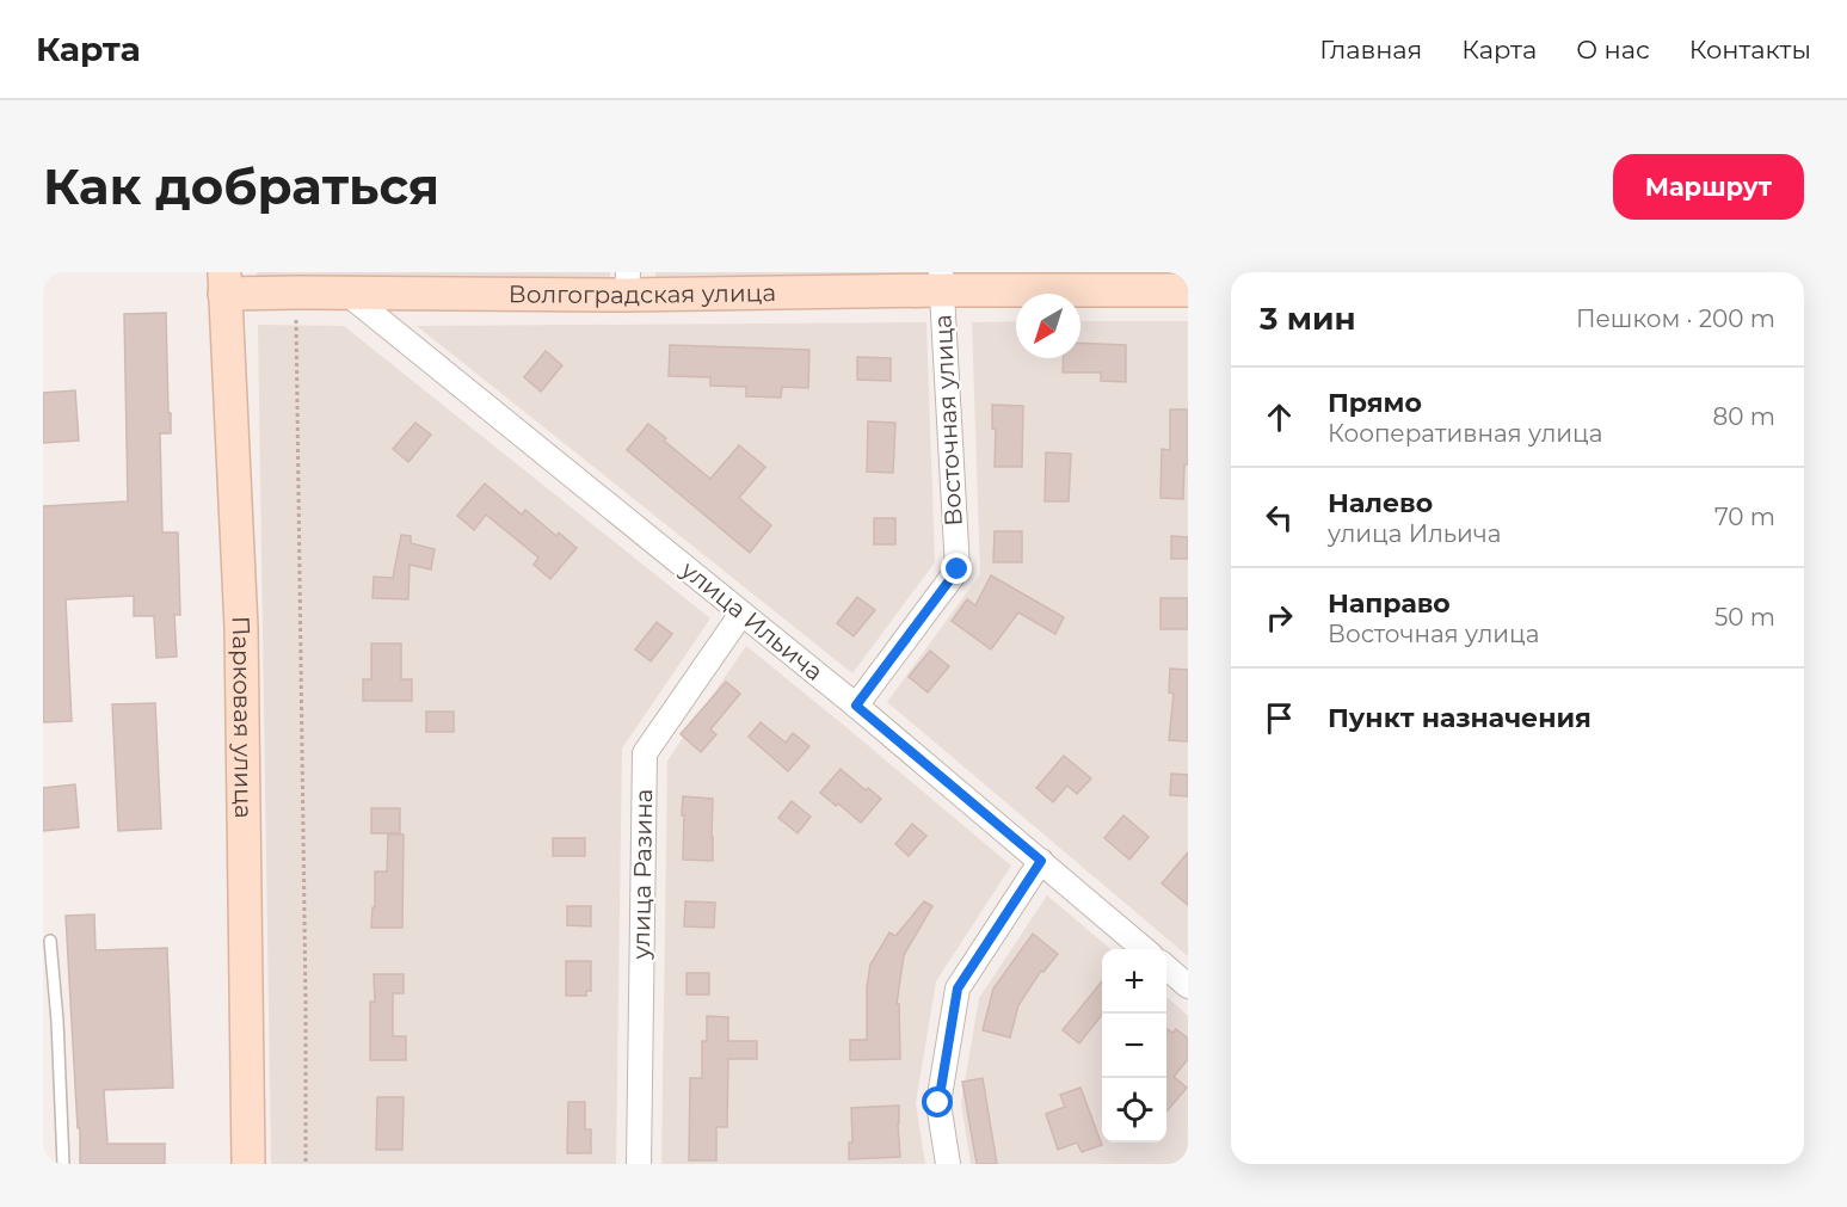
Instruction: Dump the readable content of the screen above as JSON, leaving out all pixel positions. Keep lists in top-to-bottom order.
{
  "streets": {
    "main road": ["Волгоградская улица", "Парковая улица"],
    "street": ["Восточная улица", "улица Ильича", "улица Разина"]
  },
  "crossings": [
    ["Волгоградская улица", "Восточная улица"],
    ["Волгоградская улица", "улица Ильича"],
    ["Волгоградская улица", "Парковая улица"],
    ["Восточная улица", "улица Ильича"],
    ["улица Ильича", "улица Разина"]
  ],
  "north": "bottom left",
  "page": {
    "header": "Карта",
    "nav": [
      "Главная",
      "Карта",
      "О нас",
      "Контакты"
    ],
    "buttons": "Маршрут",
    "title": "Как добраться",
    "heading": ["3 мин", "Пешком · 200 m"],
    "list": [
      ["Прямо", "Кооперативная улица", "80 m"],
      ["Налево", "улица Ильича", "70 m"],
      ["Направо", "Восточная улица", "50 m"],
      "Пункт назначения"
    ],
    "map_buttons": ["+", "−"]
  }
}
